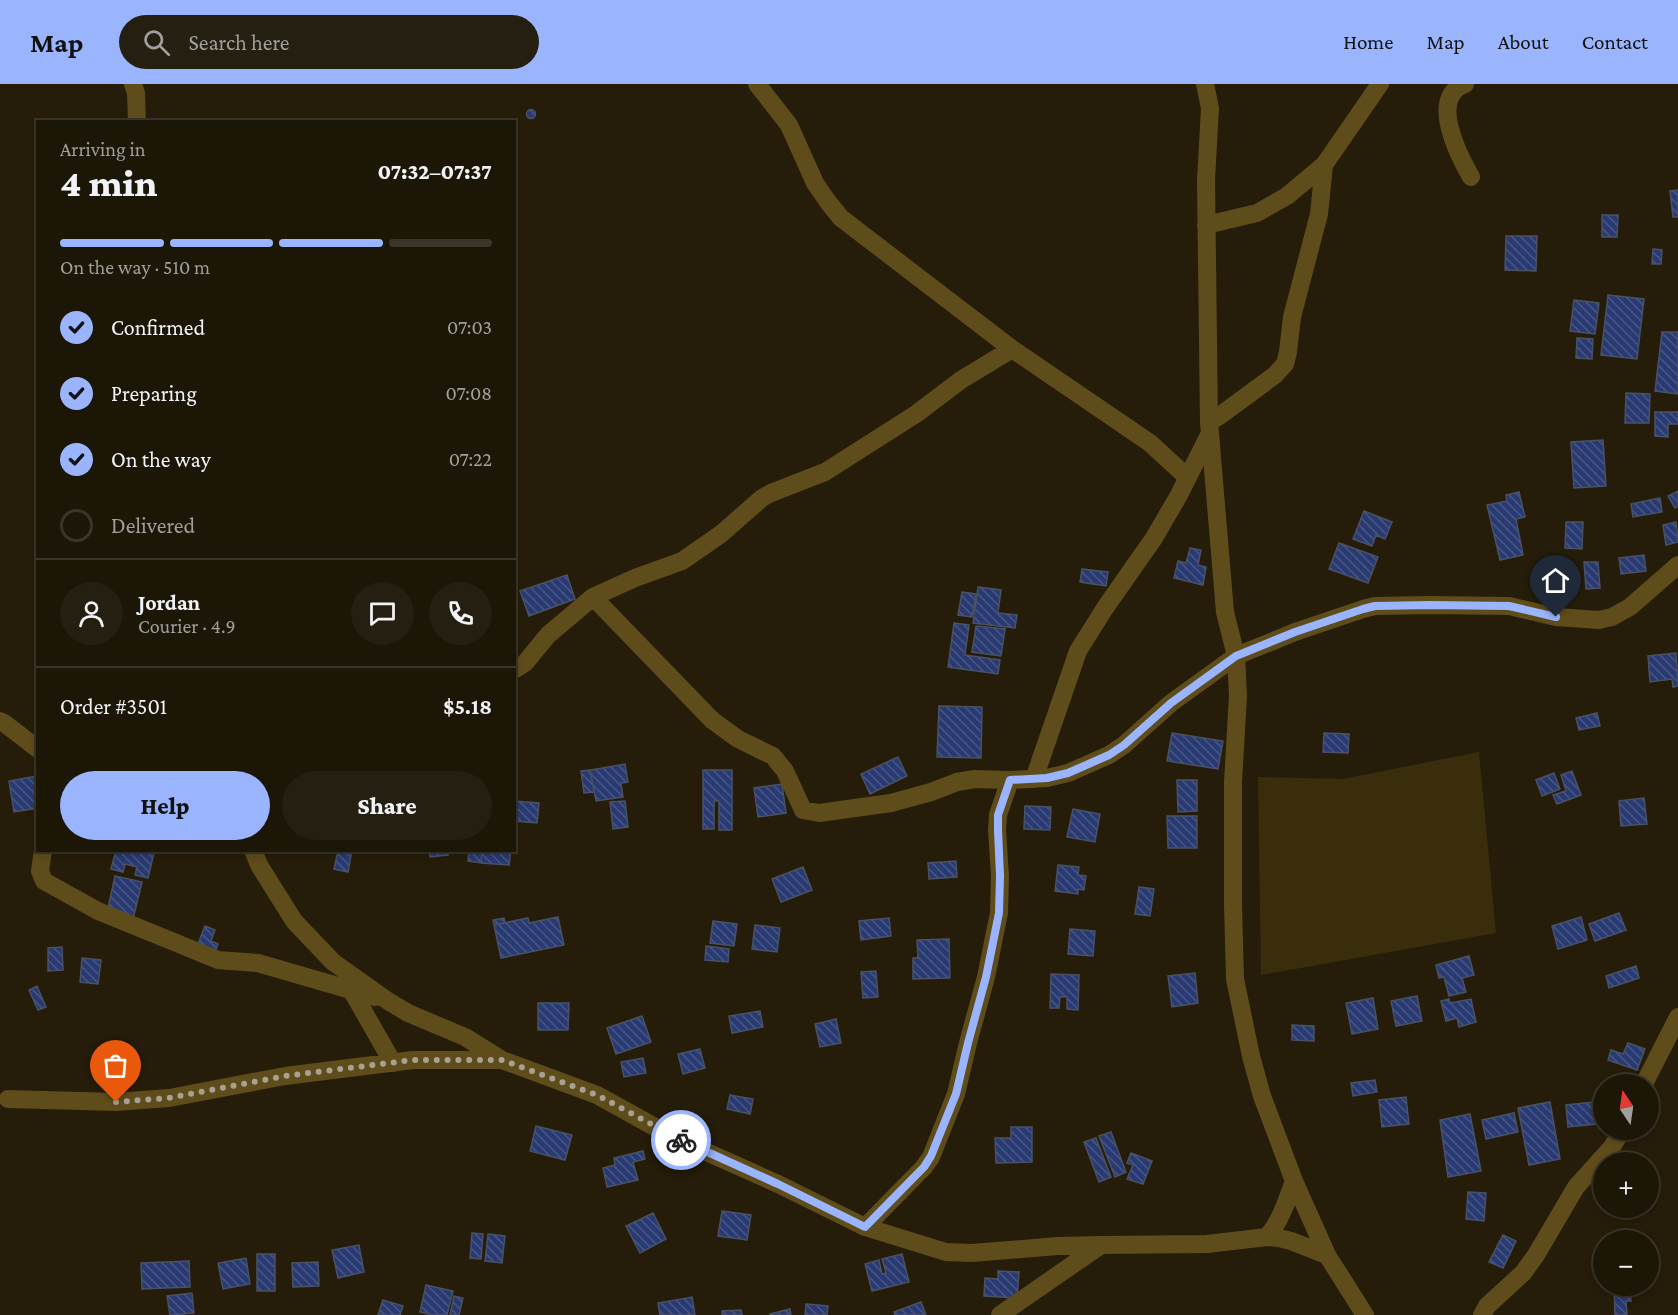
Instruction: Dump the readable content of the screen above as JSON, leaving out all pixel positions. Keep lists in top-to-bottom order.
{
  "north": "top",
  "page": {
    "header": "Map",
    "search": "Search here",
    "nav": [
      "Home",
      "Map",
      "About",
      "Contact"
    ],
    "heading": ["4 min", "Arriving in", "07:32–07:37"],
    "panel": [
      "Jordan",
      "Courier · 4.9",
      "Order #3501",
      "$5.18"
    ],
    "bar": "On the way · 510 m",
    "list": [
      ["Confirmed", "07:03"],
      ["Preparing", "07:08"],
      ["On the way", "07:22"],
      "Delivered"
    ],
    "buttons": ["Help", "Share"],
    "map_buttons": ["+", "−"]
  }
}
